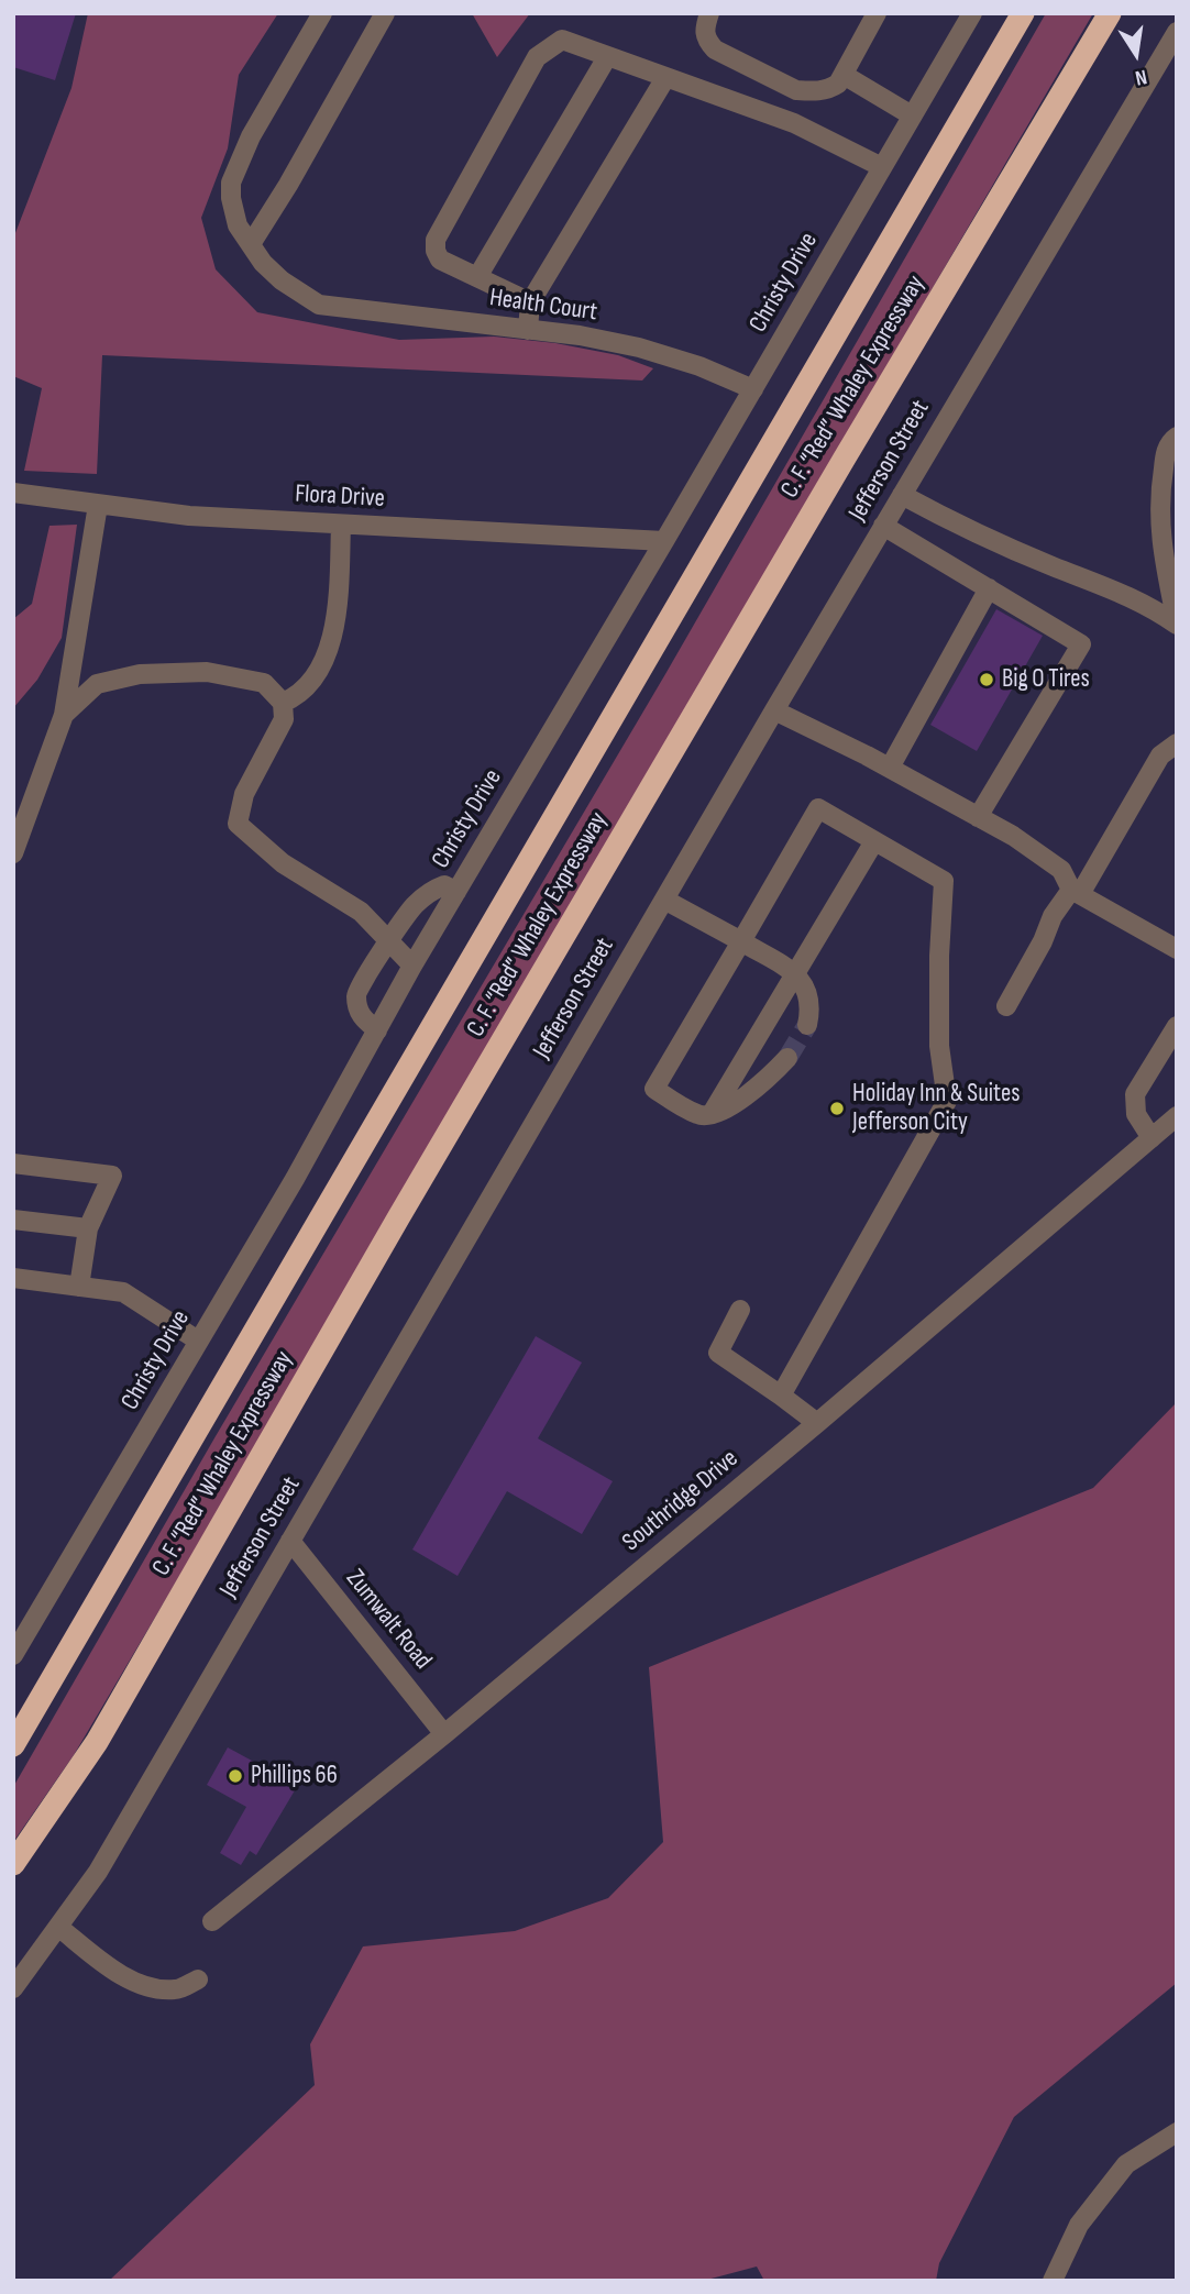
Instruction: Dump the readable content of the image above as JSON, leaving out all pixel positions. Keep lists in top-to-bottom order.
{
  "streets": {
    "highway": ["C. F. “Red” Whaley Expressway"],
    "street": [
      "Christy Drive",
      "Health Court",
      "Jefferson Street",
      "Flora Drive",
      "Southridge Drive",
      "Zumwalt Road"
    ]
  },
  "crossings": [
    ["Christy Drive", "Health Court"],
    ["Christy Drive", "Flora Drive"],
    ["Jefferson Street", "Zumwalt Road"],
    ["Southridge Drive", "Zumwalt Road"]
  ],
  "places": ["Big O Tires", "Holiday Inn & Suites Jefferson City", "Phillips 66"],
  "north": "bottom"
}
